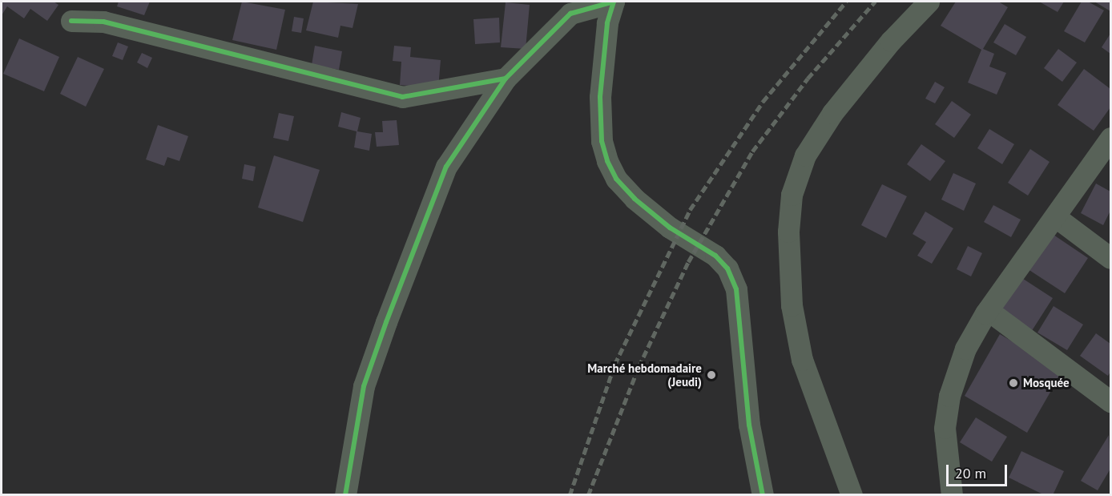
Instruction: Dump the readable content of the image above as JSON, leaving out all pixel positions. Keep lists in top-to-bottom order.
{
  "places": ["Marché hebdomadaire (Jeudi)", "Mosquée"],
  "scale_bar": "20 m"
}
